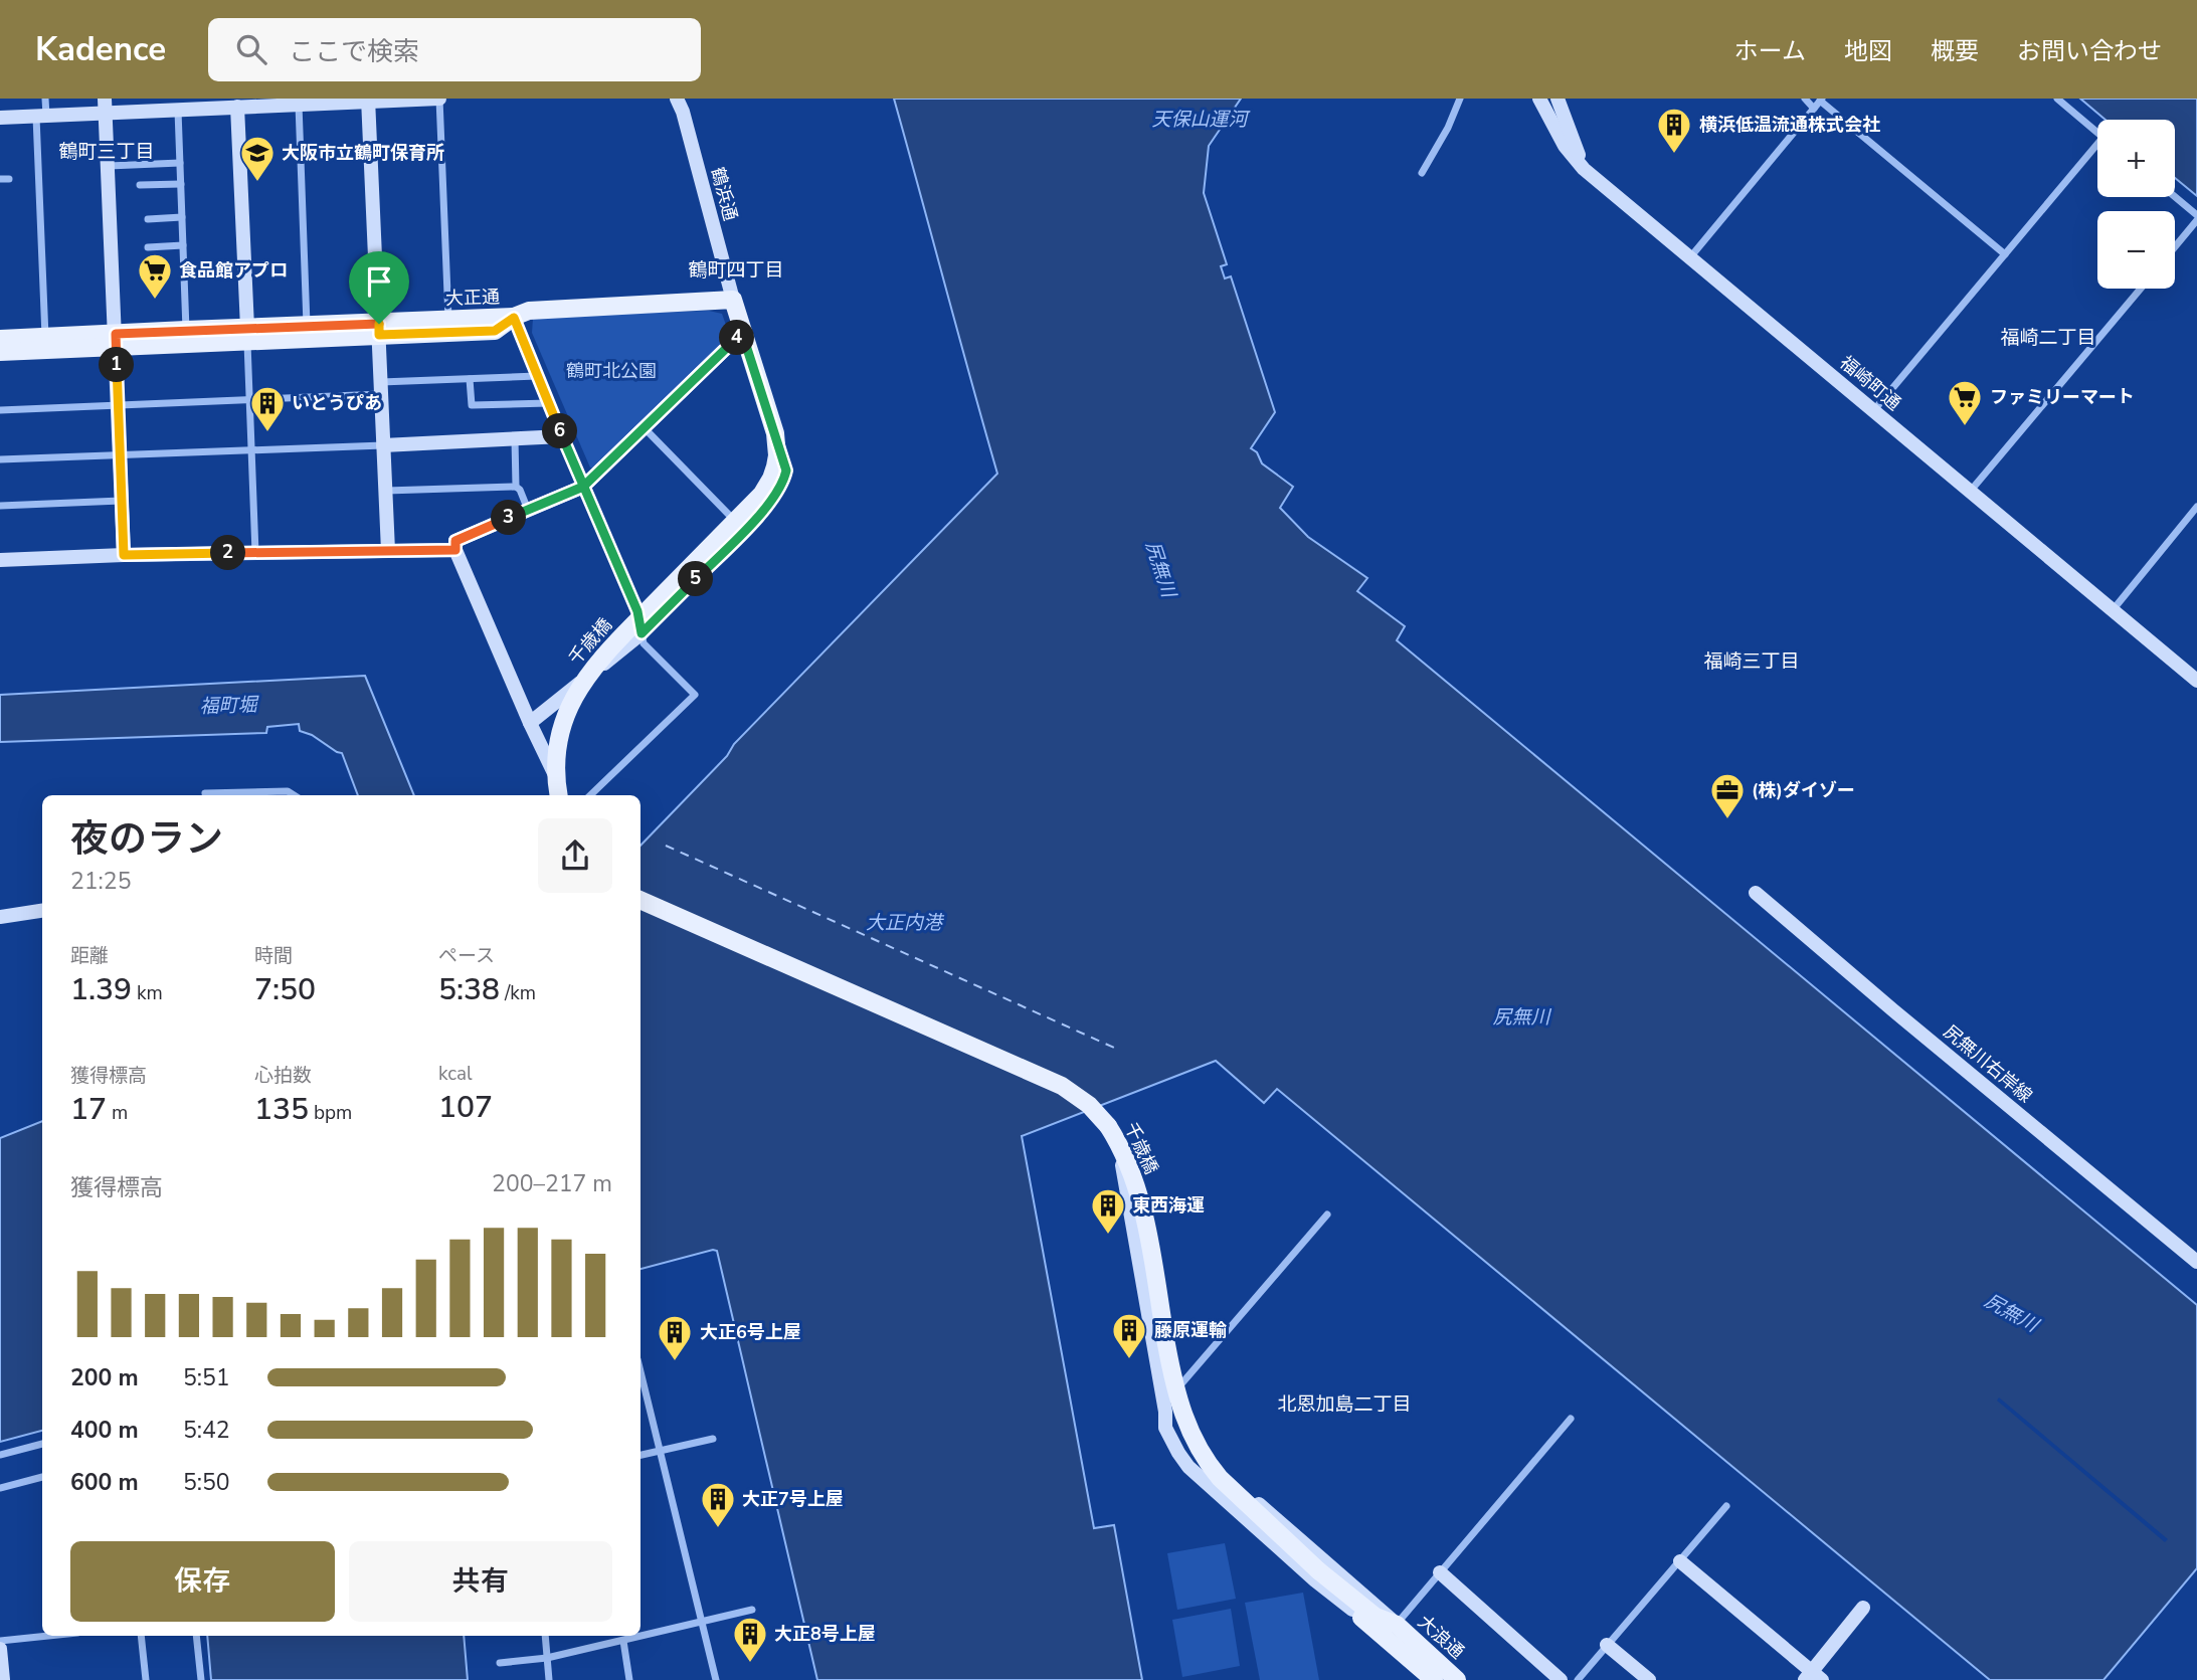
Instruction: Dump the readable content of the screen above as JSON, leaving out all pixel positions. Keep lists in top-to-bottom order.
{
  "streets": {
    "main road": ["大正通", "千歳橋", "大浪通"],
    "street": ["鶴浜通", "福崎町通", "尻無川右岸線"]
  },
  "crossings": [
    ["千歳橋", "大浪通"]
  ],
  "districts": [
    "鶴町三丁目",
    "鶴町四丁目",
    "福崎二丁目",
    "福崎三丁目",
    "北恩加島二丁目"
  ],
  "water": [
    "天保山運河",
    "尻無川",
    "福町堀",
    "大正内港"
  ],
  "parks": ["鶴町北公園"],
  "places": {
    "building": [
      "横浜低温流通株式会社",
      "いとうぴあ",
      "東西海運",
      "藤原運輸",
      "大正6号上屋",
      "大正7号上屋",
      "大正8号上屋"
    ],
    "school or university": ["大阪市立鶴町保育所"],
    "supermarket": ["食品館アプロ", "ファミリーマート"],
    "office": ["(株)ダイゾー"]
  },
  "page": {
    "header": "Kadence",
    "search": "ここで検索",
    "nav": [
      "ホーム",
      "地図",
      "概要",
      "お問い合わせ"
    ],
    "map_buttons": ["+", "−"],
    "pins": [
      "4",
      "1",
      "6",
      "3",
      "2",
      "5"
    ],
    "heading": ["夜のラン", "21:25"],
    "stats": [
      ["距離", "1.39 km"],
      ["時間", "7:50"],
      ["ペース", "5:38 /km"],
      ["獲得標高", "17 m"],
      ["心拍数", "135 bpm"],
      ["kcal", "107"]
    ],
    "chart": ["獲得標高", "200–217 m"],
    "list": [
      {
        "name": "200 m",
        "note": "5:51"
      },
      {
        "name": "400 m",
        "note": "5:42"
      },
      {
        "name": "600 m",
        "note": "5:50"
      }
    ],
    "buttons": ["保存", "共有"]
  }
}
